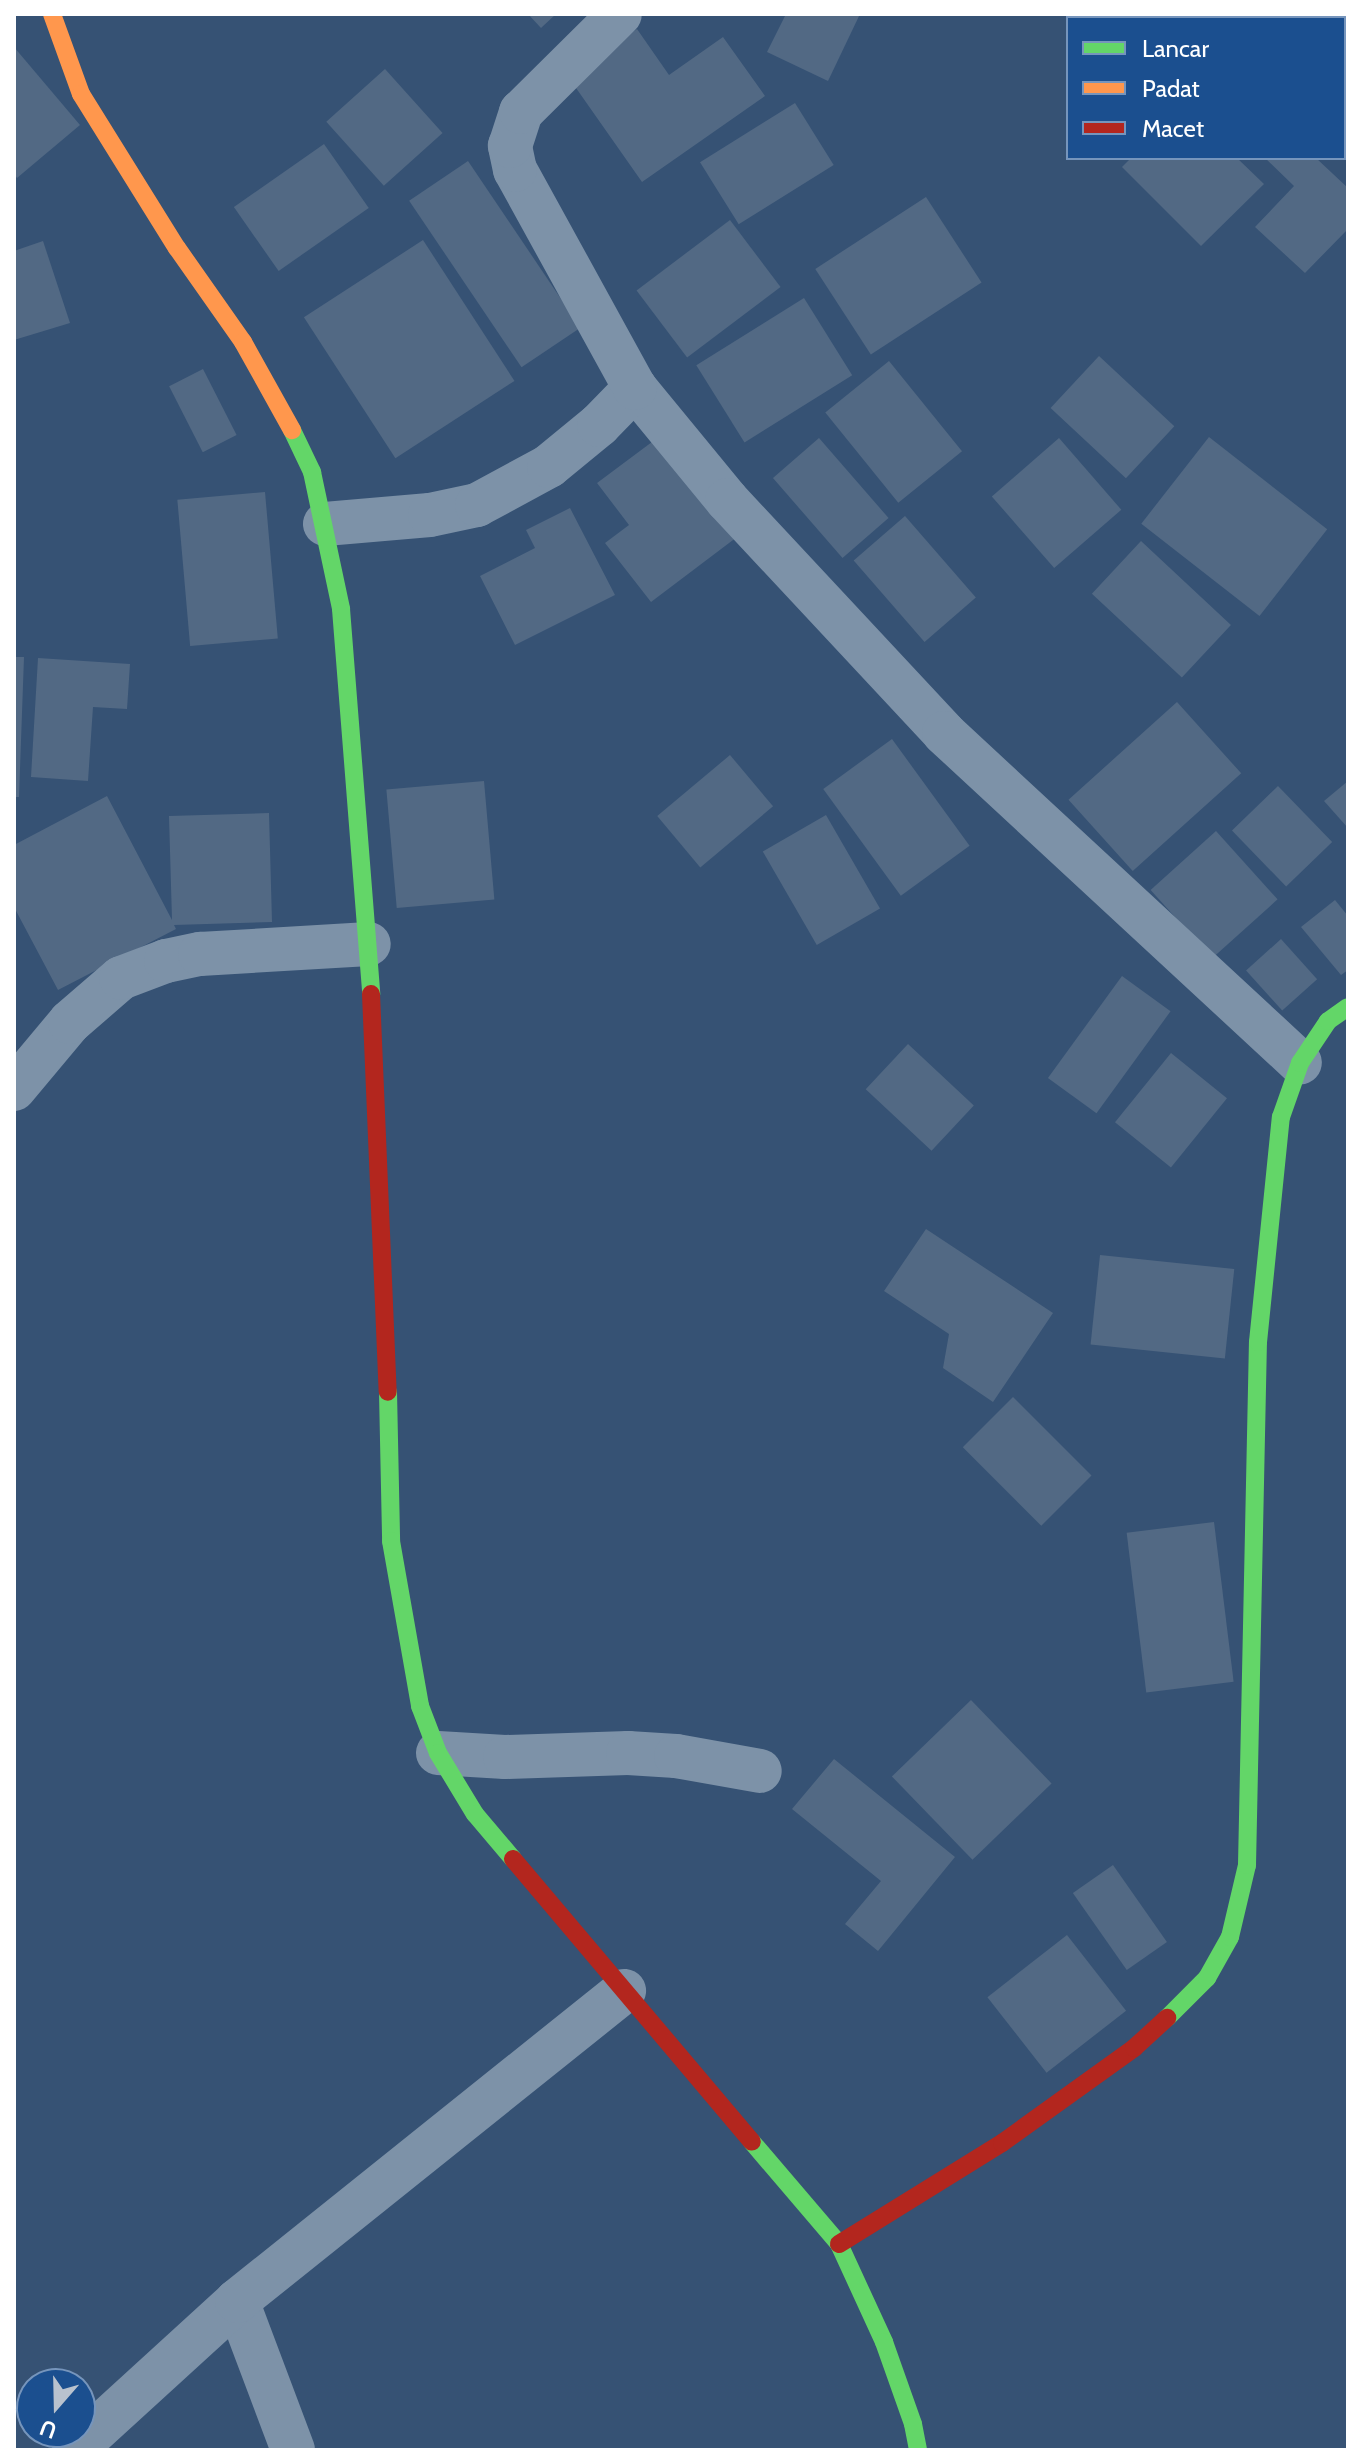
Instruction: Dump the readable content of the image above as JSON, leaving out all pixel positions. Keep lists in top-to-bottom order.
{
  "legend": ["Lancar", "Padat", "Macet"],
  "north": "bottom"
}
